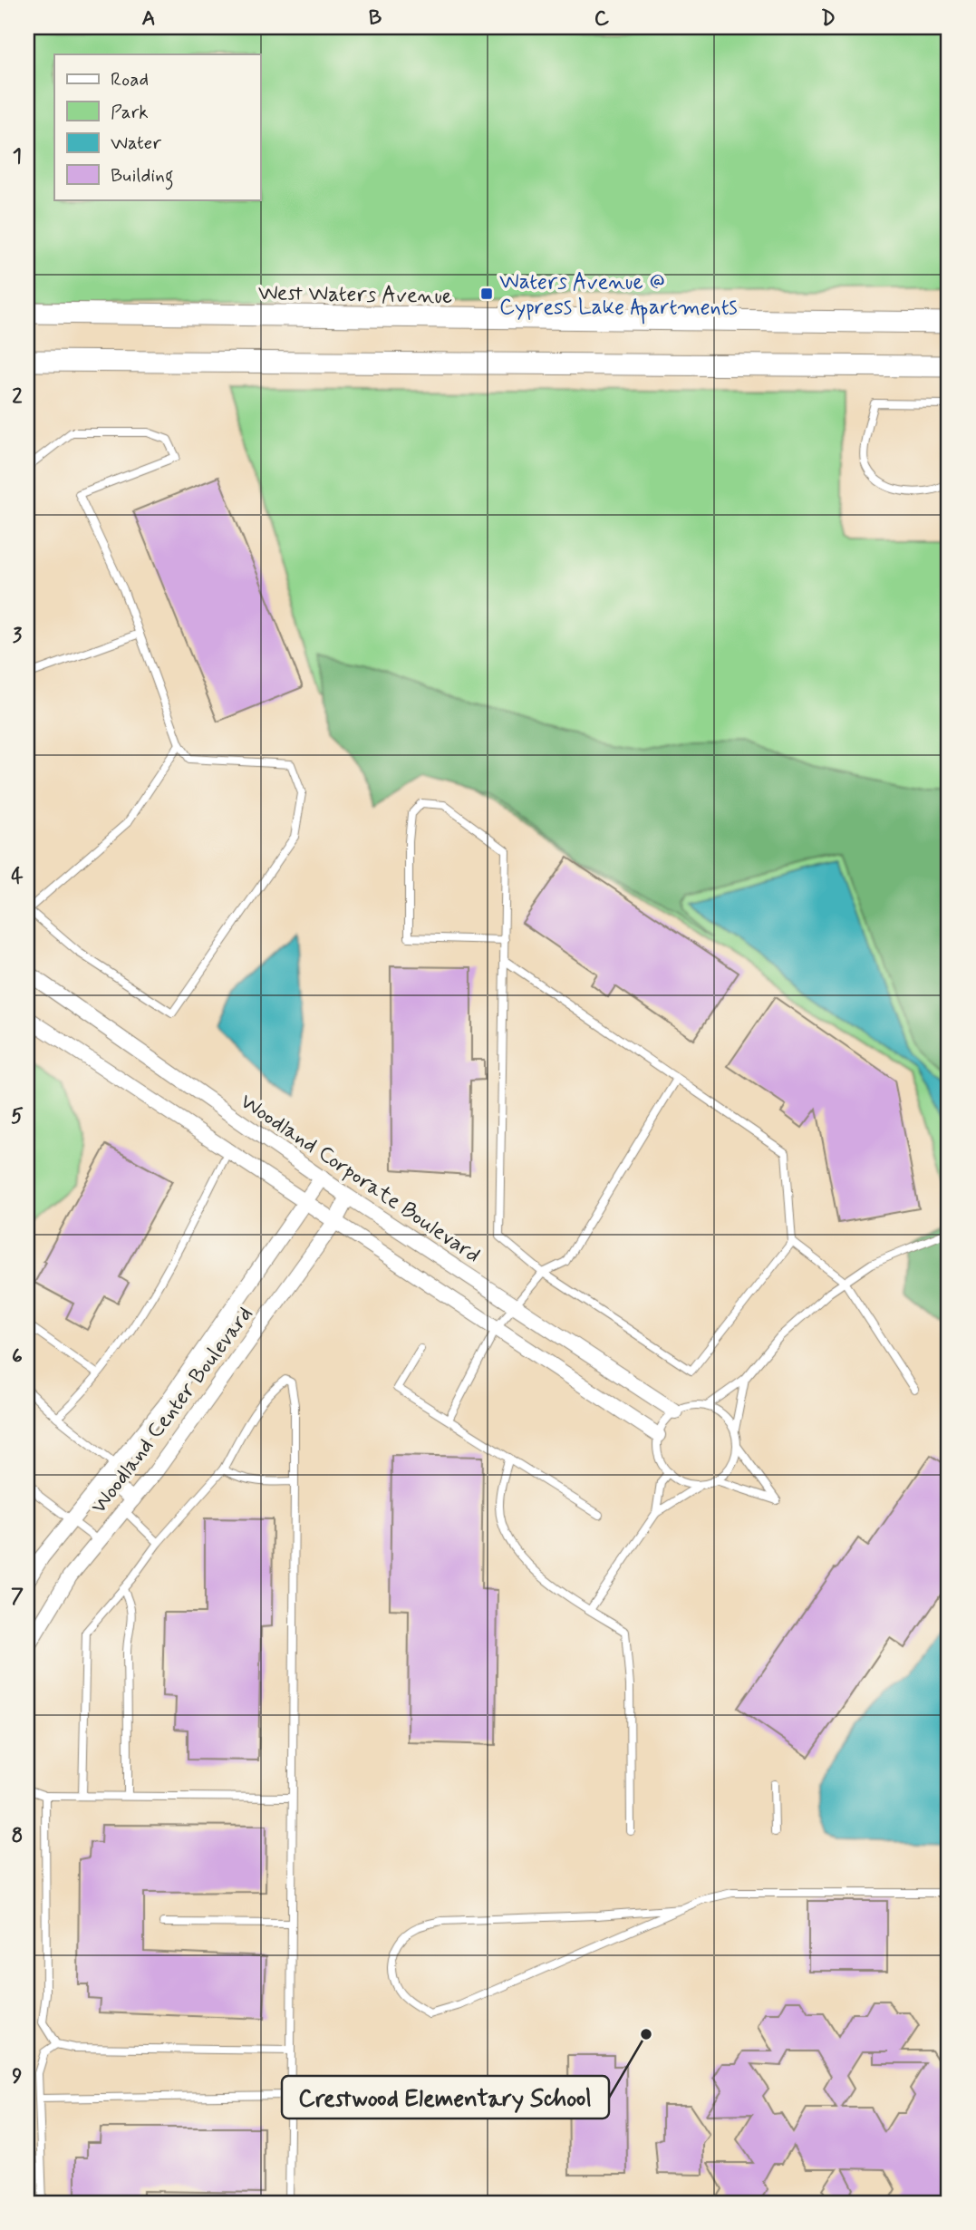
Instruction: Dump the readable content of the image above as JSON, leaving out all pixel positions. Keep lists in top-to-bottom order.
{
  "streets": {
    "main road": ["West Waters Avenue"],
    "street": ["Woodland Corporate Boulevard", "Woodland Center Boulevard"]
  },
  "crossings": [
    ["Woodland Corporate Boulevard", "Woodland Center Boulevard"]
  ],
  "places": {
    "transit": ["Waters Avenue @ Cypress Lake Apartments"],
    "other": ["Crestwood Elementary School"]
  },
  "legend": [
    "Road",
    "Park",
    "Water",
    "Building"
  ],
  "grid": {
    "columns": [
      "A",
      "B",
      "C",
      "D"
    ],
    "rows": [
      "1",
      "2",
      "3",
      "4",
      "5",
      "6",
      "7",
      "8",
      "9"
    ]
  }
}
